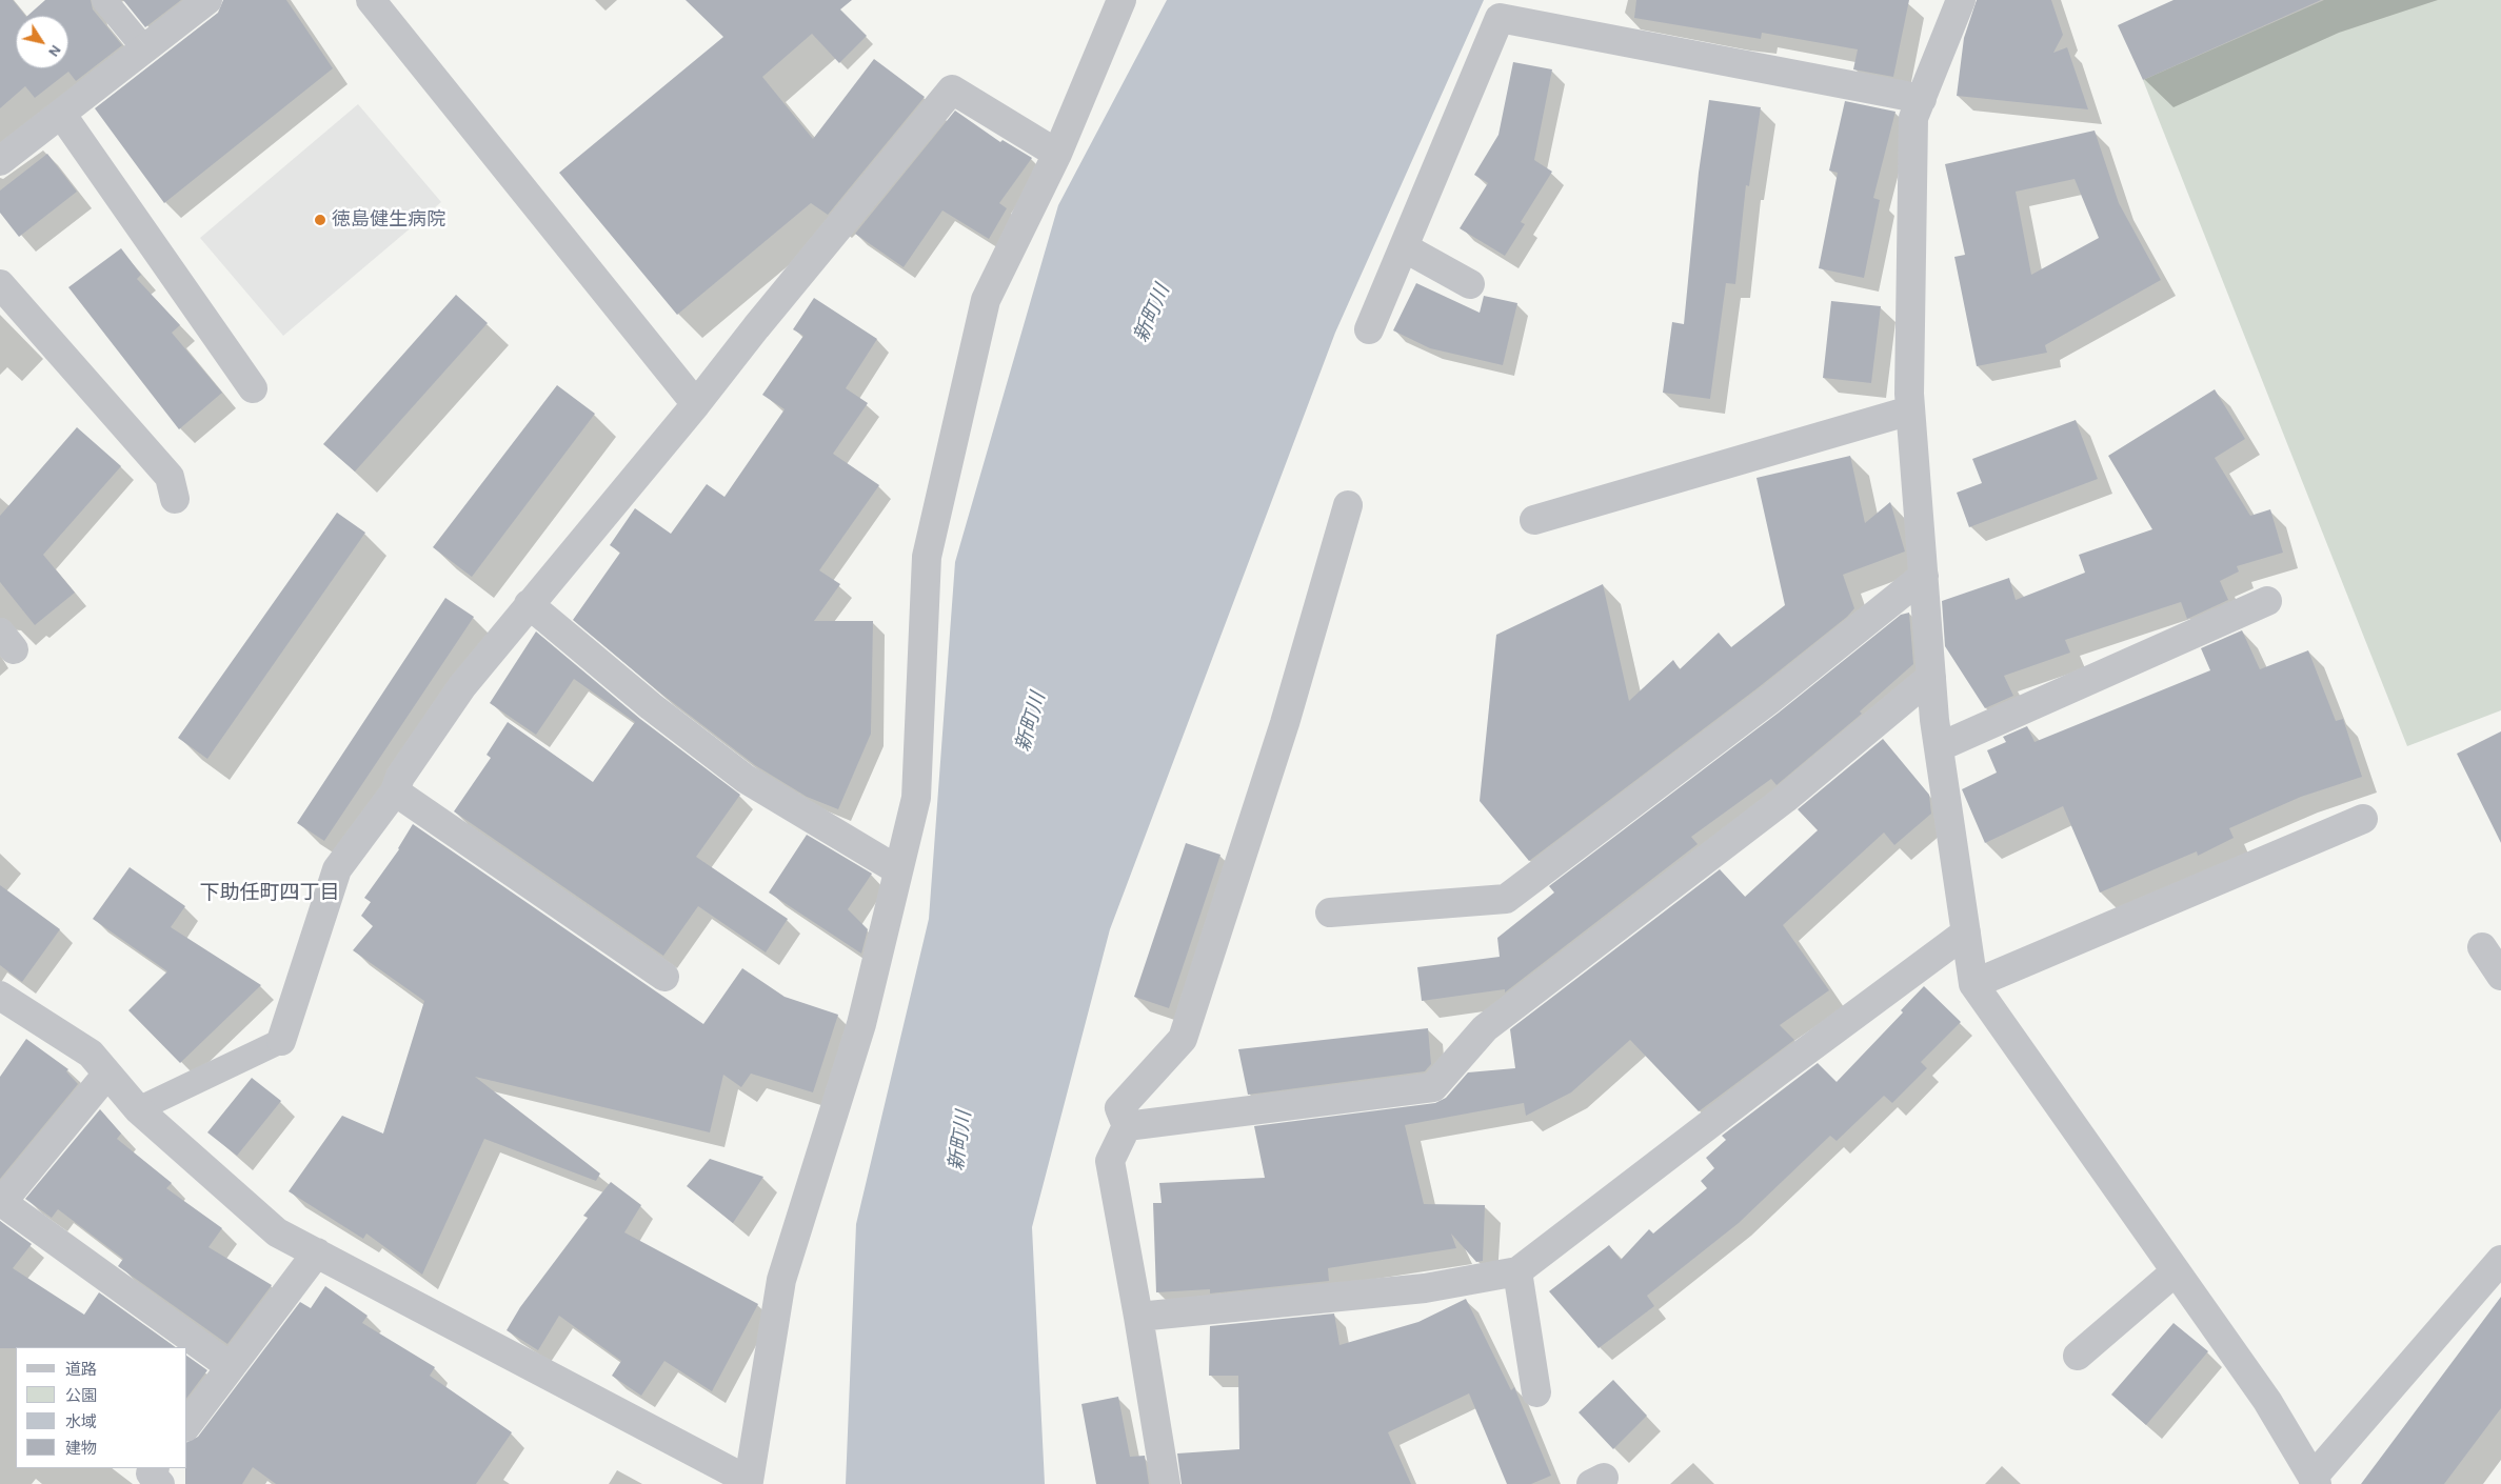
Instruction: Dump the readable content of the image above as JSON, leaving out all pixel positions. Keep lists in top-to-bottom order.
{
  "districts": ["下助任町四丁目"],
  "water": ["新町川"],
  "places": ["徳島健生病院"],
  "legend": [
    "道路",
    "公園",
    "水域",
    "建物"
  ],
  "north": "bottom right"
}
